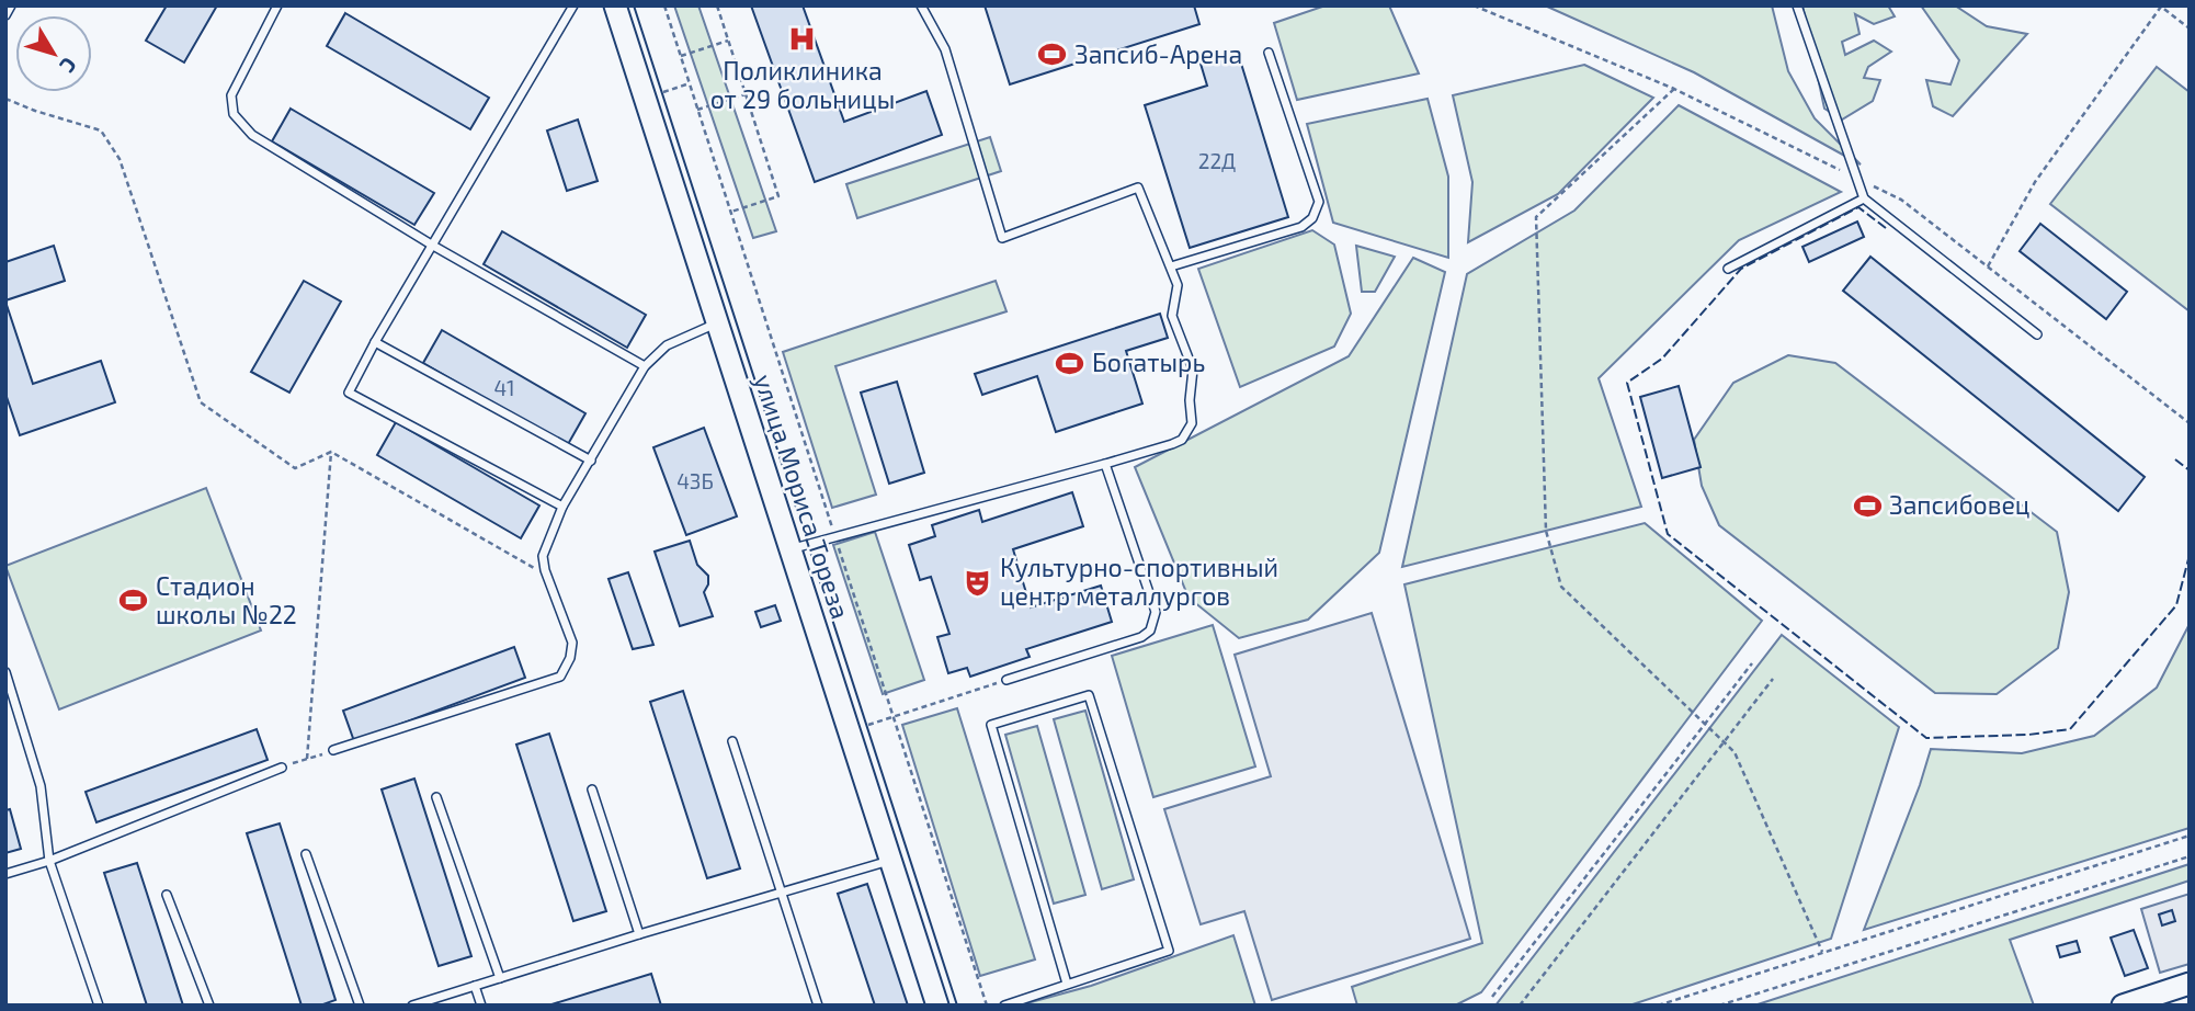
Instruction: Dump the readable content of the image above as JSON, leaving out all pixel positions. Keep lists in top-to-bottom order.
{
  "streets": {
    "street": ["улица Мориса Тореза"]
  },
  "places": {
    "hospital": ["Поликлиника от 29 больницы"],
    "sports": [
      "Запсиб-Арена",
      "Богатырь",
      "Запсибовец",
      "Стадион школы №22"
    ],
    "theatre": ["Культурно-спортивный центр металлургов"]
  },
  "house_numbers": ["22Д", "41", "43Б"],
  "north": "bottom right"
}
